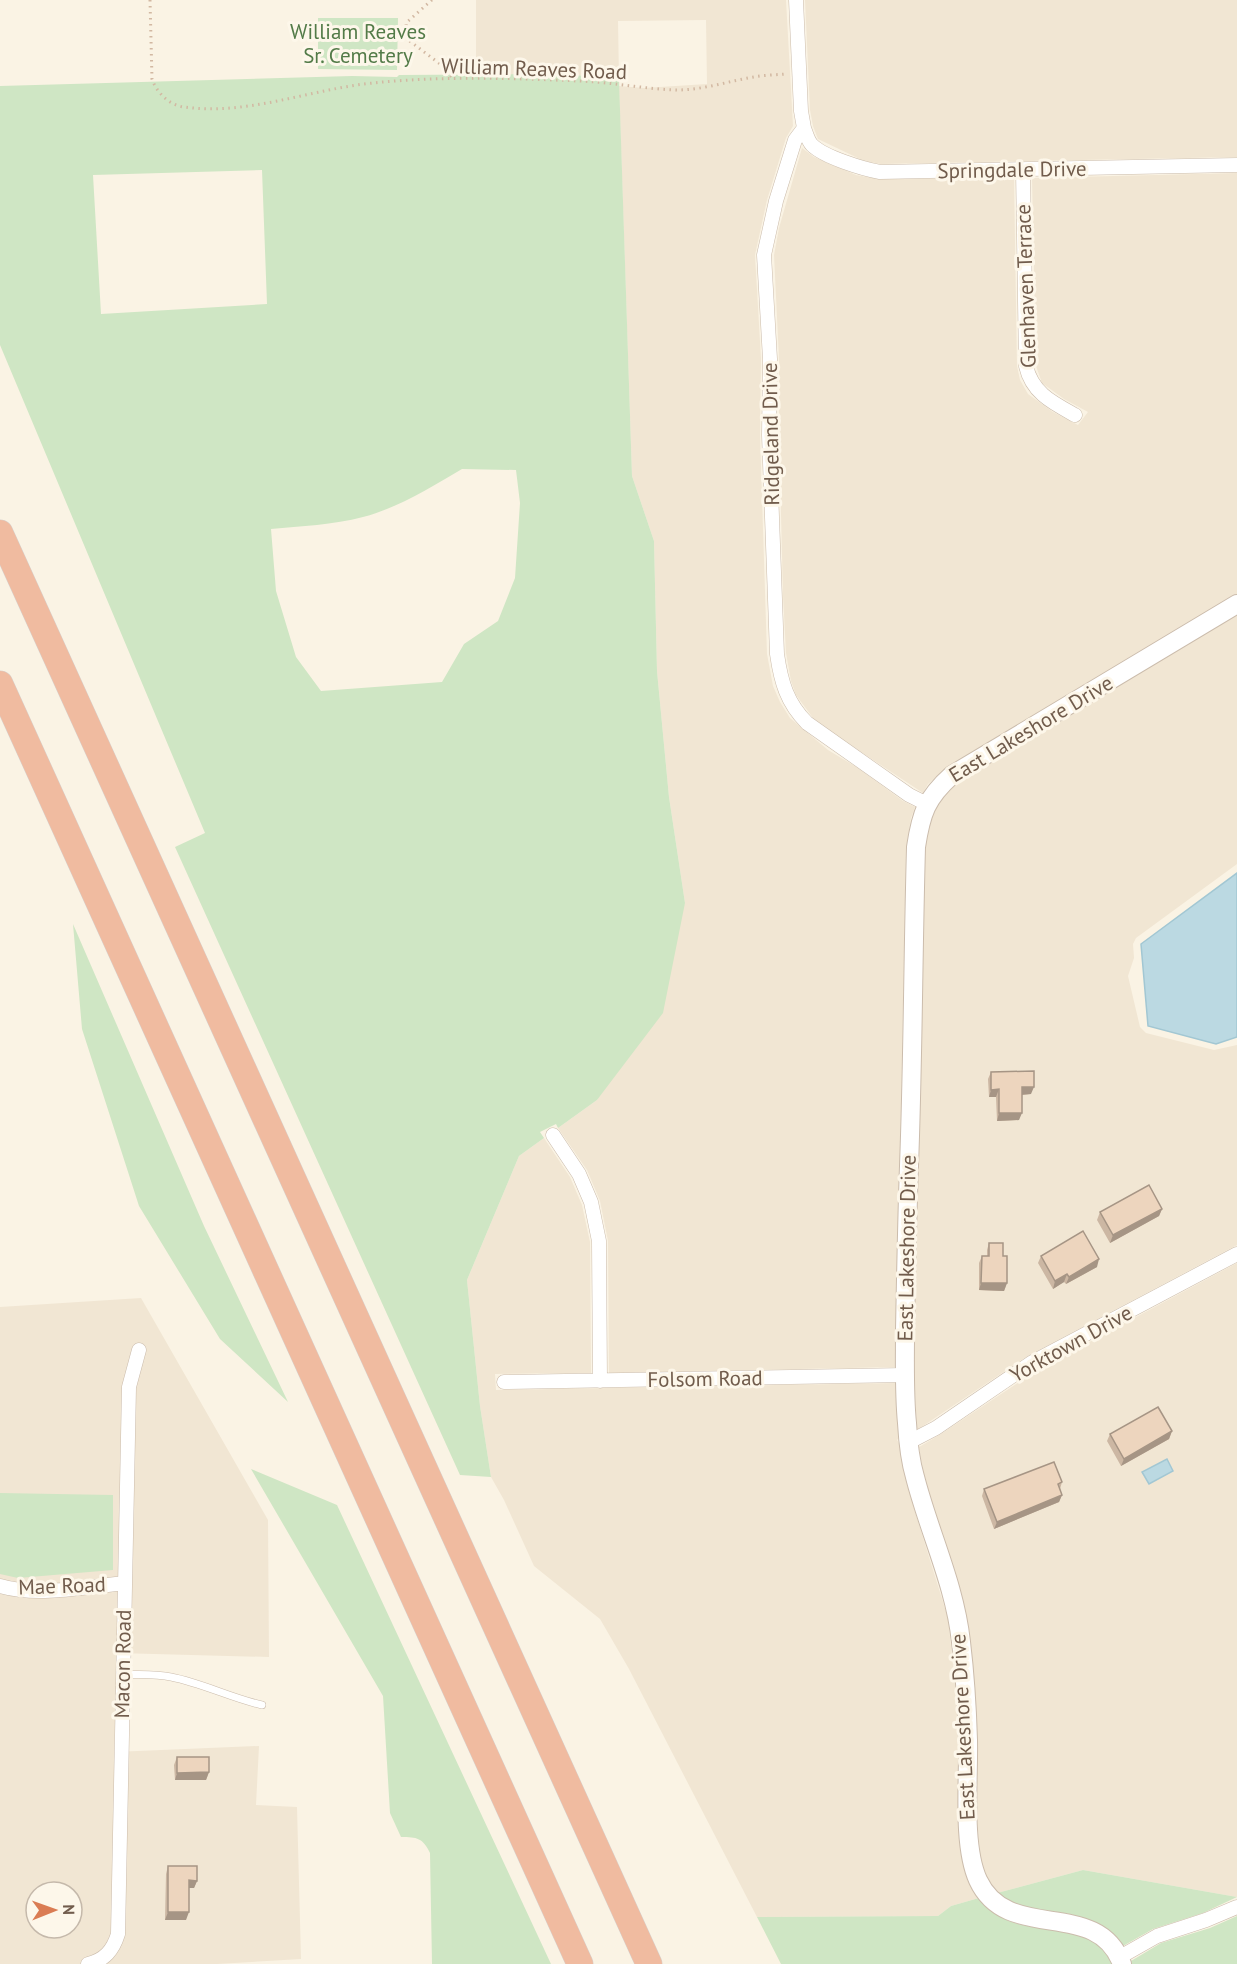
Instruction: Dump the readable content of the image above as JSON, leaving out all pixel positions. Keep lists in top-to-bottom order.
{
  "streets": {
    "street": [
      "Springdale Drive",
      "Glenhaven Terrace",
      "Ridgeland Drive",
      "East Lakeshore Drive",
      "Yorktown Drive",
      "Folsom Road",
      "Mae Road",
      "Macon Road"
    ],
    "path": ["William Reaves Road"]
  },
  "crossings": [
    ["Springdale Drive", "Glenhaven Terrace"],
    ["Springdale Drive", "Ridgeland Drive"],
    ["Ridgeland Drive", "East Lakeshore Drive"],
    ["East Lakeshore Drive", "Yorktown Drive"],
    ["East Lakeshore Drive", "Folsom Road"],
    ["Mae Road", "Macon Road"]
  ],
  "parks": ["William Reaves Sr. Cemetery"],
  "north": "right"
}
